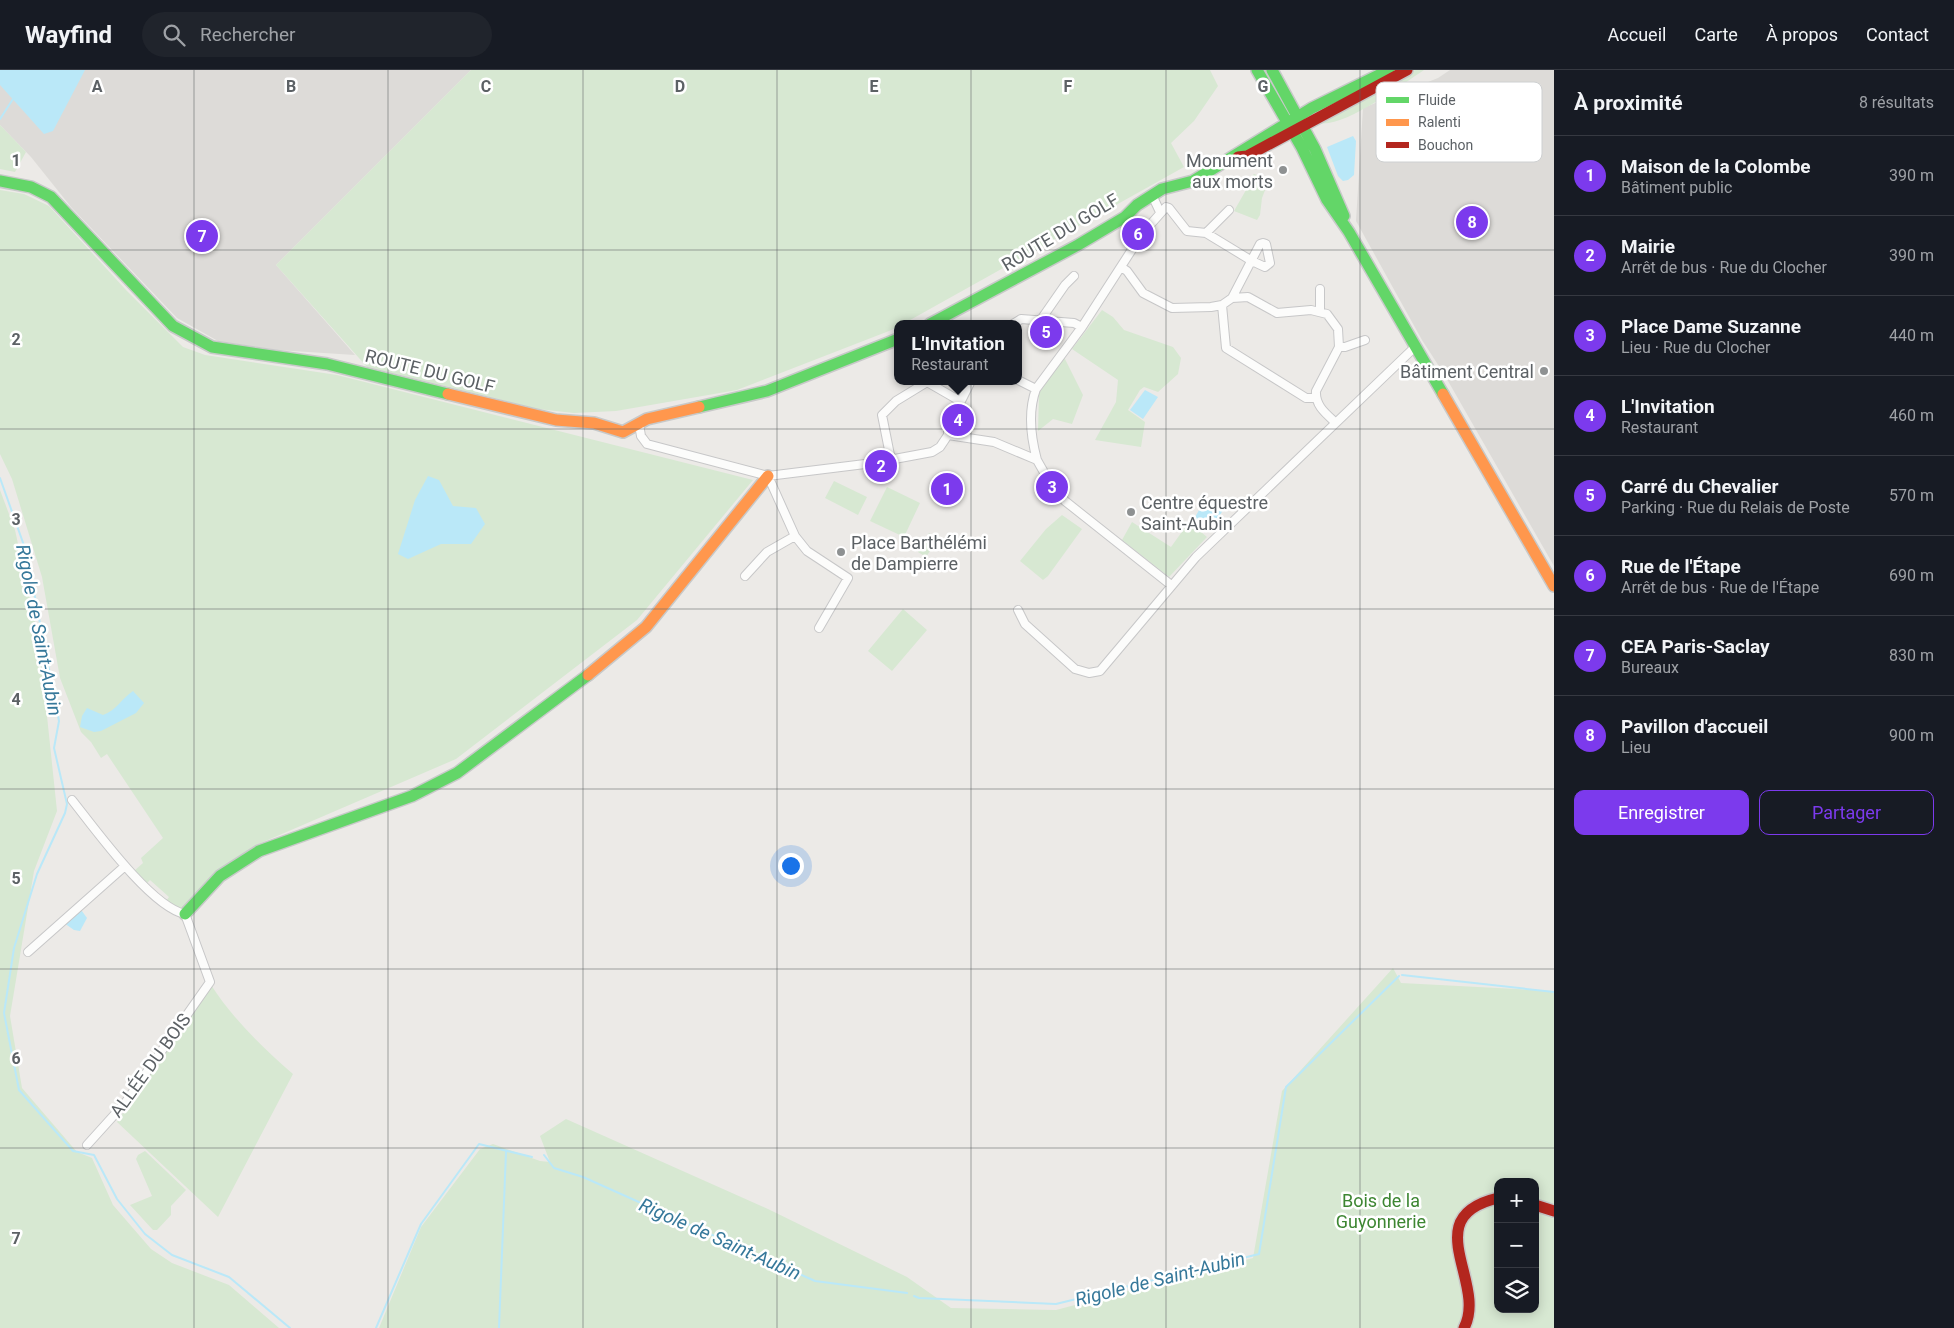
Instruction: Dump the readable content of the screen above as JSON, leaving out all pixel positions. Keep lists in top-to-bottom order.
{
  "streets": {
    "street": ["ROUTE DU GOLF", "ALLÉE DU BOIS"]
  },
  "water": ["Rigole de Saint-Aubin"],
  "parks": ["Bois de la Guyonnerie"],
  "places": [
    "Monument aux morts",
    "Bâtiment Central",
    "Centre équestre Saint-Aubin",
    "Place Barthélémi de Dampierre"
  ],
  "legend": ["Fluide", "Ralenti", "Bouchon"],
  "page": {
    "header": "Wayfind",
    "search": "Rechercher",
    "nav": [
      "Accueil",
      "Carte",
      "À propos",
      "Contact"
    ],
    "heading": ["À proximité", "8 résultats"],
    "list": [
      {
        "mark": "1",
        "name": "Maison de la Colombe",
        "note": "Bâtiment public",
        "value": "390 m"
      },
      {
        "mark": "2",
        "name": "Mairie",
        "note": "Arrêt de bus · Rue du Clocher",
        "value": "390 m"
      },
      {
        "mark": "3",
        "name": "Place Dame Suzanne",
        "note": "Lieu · Rue du Clocher",
        "value": "440 m"
      },
      {
        "mark": "4",
        "name": "L'Invitation",
        "note": "Restaurant",
        "value": "460 m"
      },
      {
        "mark": "5",
        "name": "Carré du Chevalier",
        "note": "Parking · Rue du Relais de Poste",
        "value": "570 m"
      },
      {
        "mark": "6",
        "name": "Rue de l'Étape",
        "note": "Arrêt de bus · Rue de l'Étape",
        "value": "690 m"
      },
      {
        "mark": "7",
        "name": "CEA Paris-Saclay",
        "note": "Bureaux",
        "value": "830 m"
      },
      {
        "mark": "8",
        "name": "Pavillon d'accueil",
        "note": "Lieu",
        "value": "900 m"
      }
    ],
    "pins": [
      "8",
      "6",
      "7",
      "5",
      "4",
      "2",
      "3",
      "1"
    ],
    "popup": ["L'Invitation", "Restaurant"],
    "buttons": ["Enregistrer", "Partager"],
    "map_buttons": ["+", "−"]
  },
  "grid": {
    "columns": [
      "A",
      "B",
      "C",
      "D",
      "E",
      "F",
      "G"
    ],
    "rows": [
      "1",
      "2",
      "3",
      "4",
      "5",
      "6",
      "7"
    ]
  }
}
